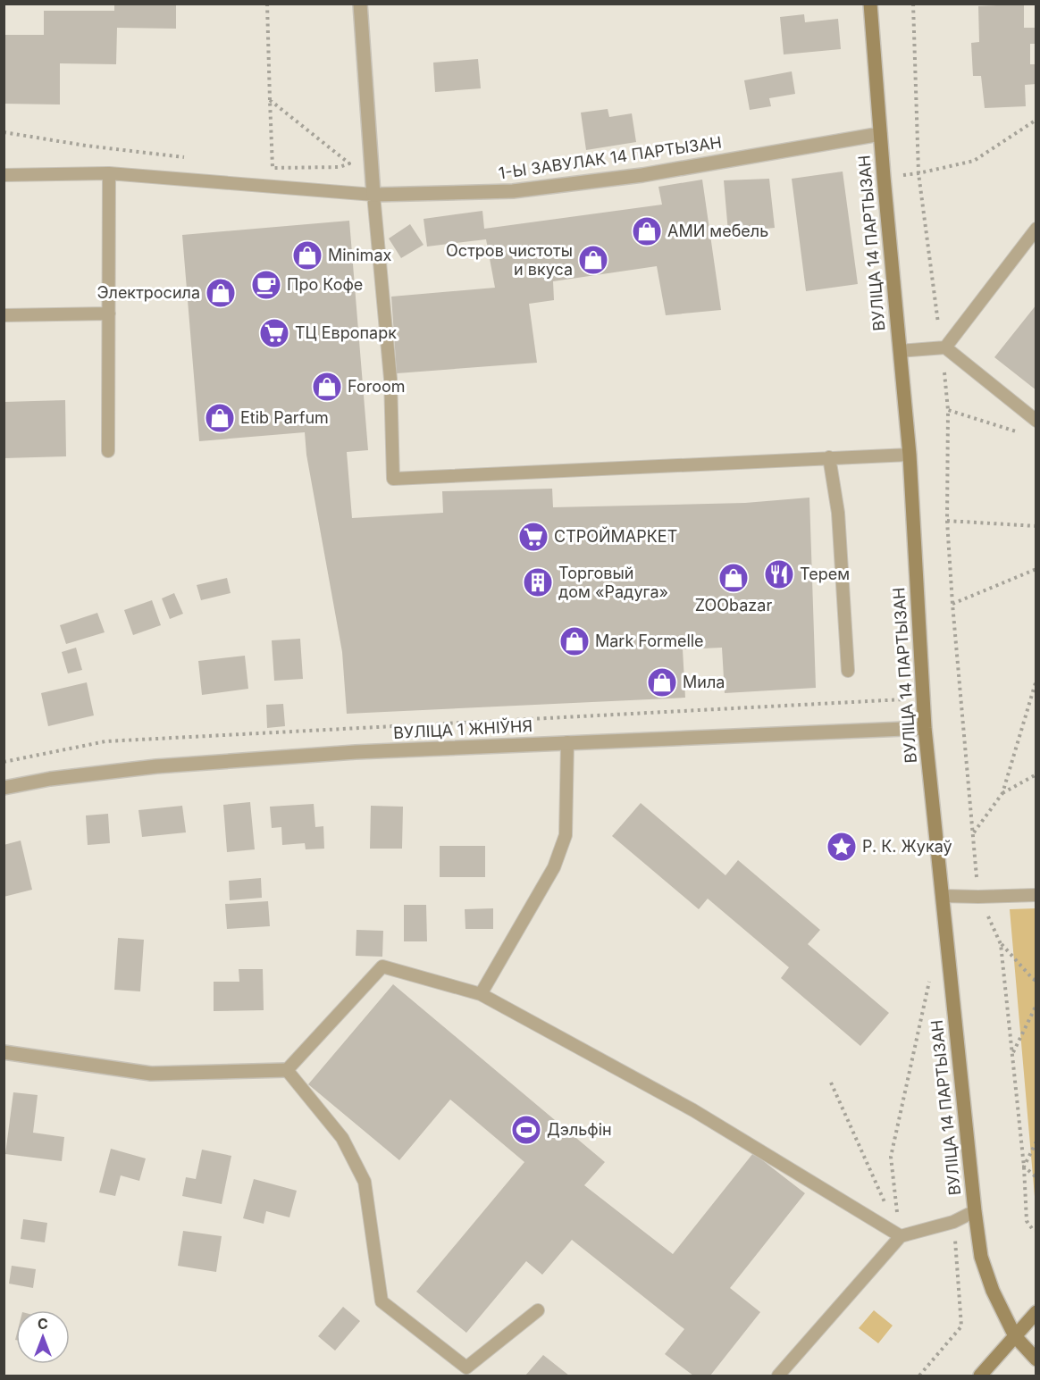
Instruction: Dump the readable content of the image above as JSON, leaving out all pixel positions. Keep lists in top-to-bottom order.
{
  "streets": {
    "main road": ["ВУЛІЦА 14 ПАРТЫЗАН"],
    "street": ["1-Ы ЗАВУЛАК 14 ПАРТЫЗАН", "ВУЛІЦА 1 ЖНІЎНЯ"]
  },
  "crossings": [
    ["1-Ы ЗАВУЛАК 14 ПАРТЫЗАН", "ВУЛІЦА 14 ПАРТЫЗАН"],
    ["ВУЛІЦА 14 ПАРТЫЗАН", "ВУЛІЦА 1 ЖНІЎНЯ"]
  ],
  "places": {
    "shop": [
      "АМИ мебель",
      "Minimax",
      "Остров чистоты и вкуса",
      "Электросила",
      "Foroom",
      "Etib Parfum",
      "ZOObazar",
      "Mark Formelle",
      "Мила"
    ],
    "cafe": ["Про Кофе"],
    "supermarket": ["ТЦ Европарк", "СТРОЙМАРКЕТ"],
    "restaurant": ["Терем"],
    "building": ["Торговый дом «Радуга»"],
    "place": ["Р. К. Жукаў"],
    "sports": ["Дэльфін"]
  },
  "north": "top"
}
